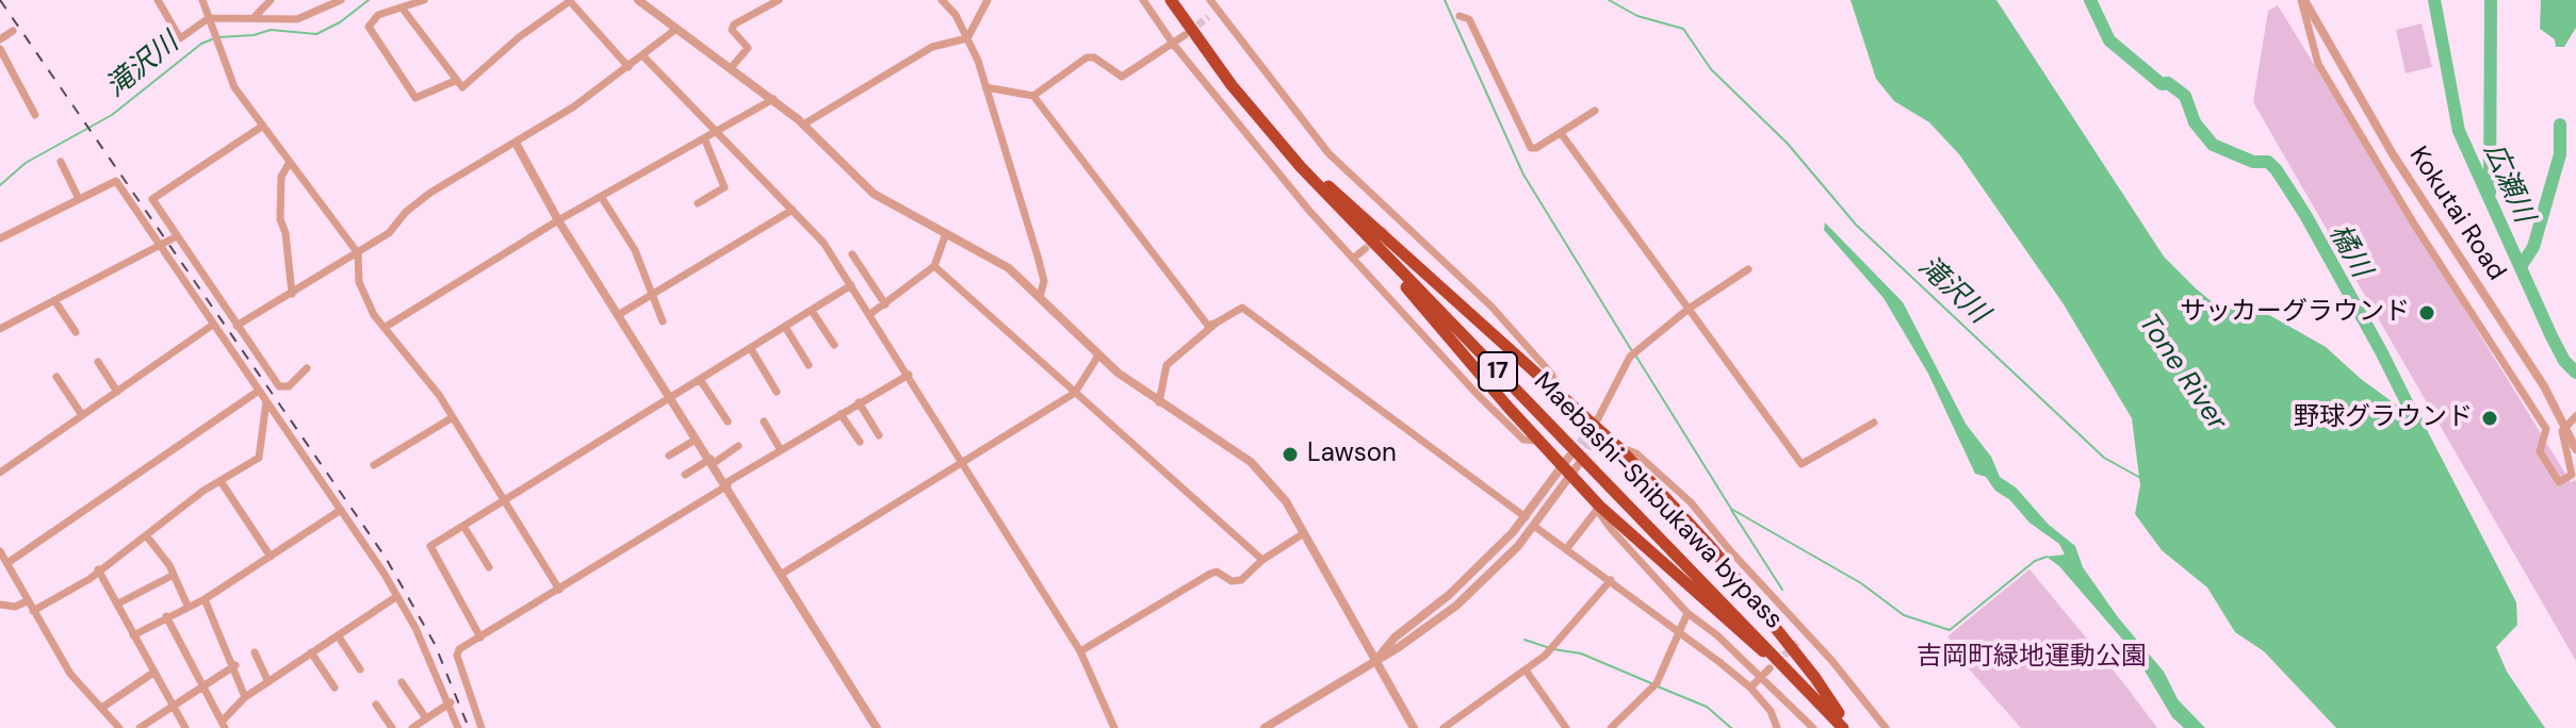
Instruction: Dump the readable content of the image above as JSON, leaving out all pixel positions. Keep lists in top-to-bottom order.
{
  "streets": {
    "highway": ["17", "Maebashi-Shibukawa bypass"],
    "street": ["Kokutai Road"]
  },
  "water": [
    "滝沢川",
    "広瀬川",
    "橘川",
    "Tone River"
  ],
  "parks": ["吉岡町緑地運動公園"],
  "places": ["サッカーグラウンド", "野球グラウンド", "Lawson"]
}
